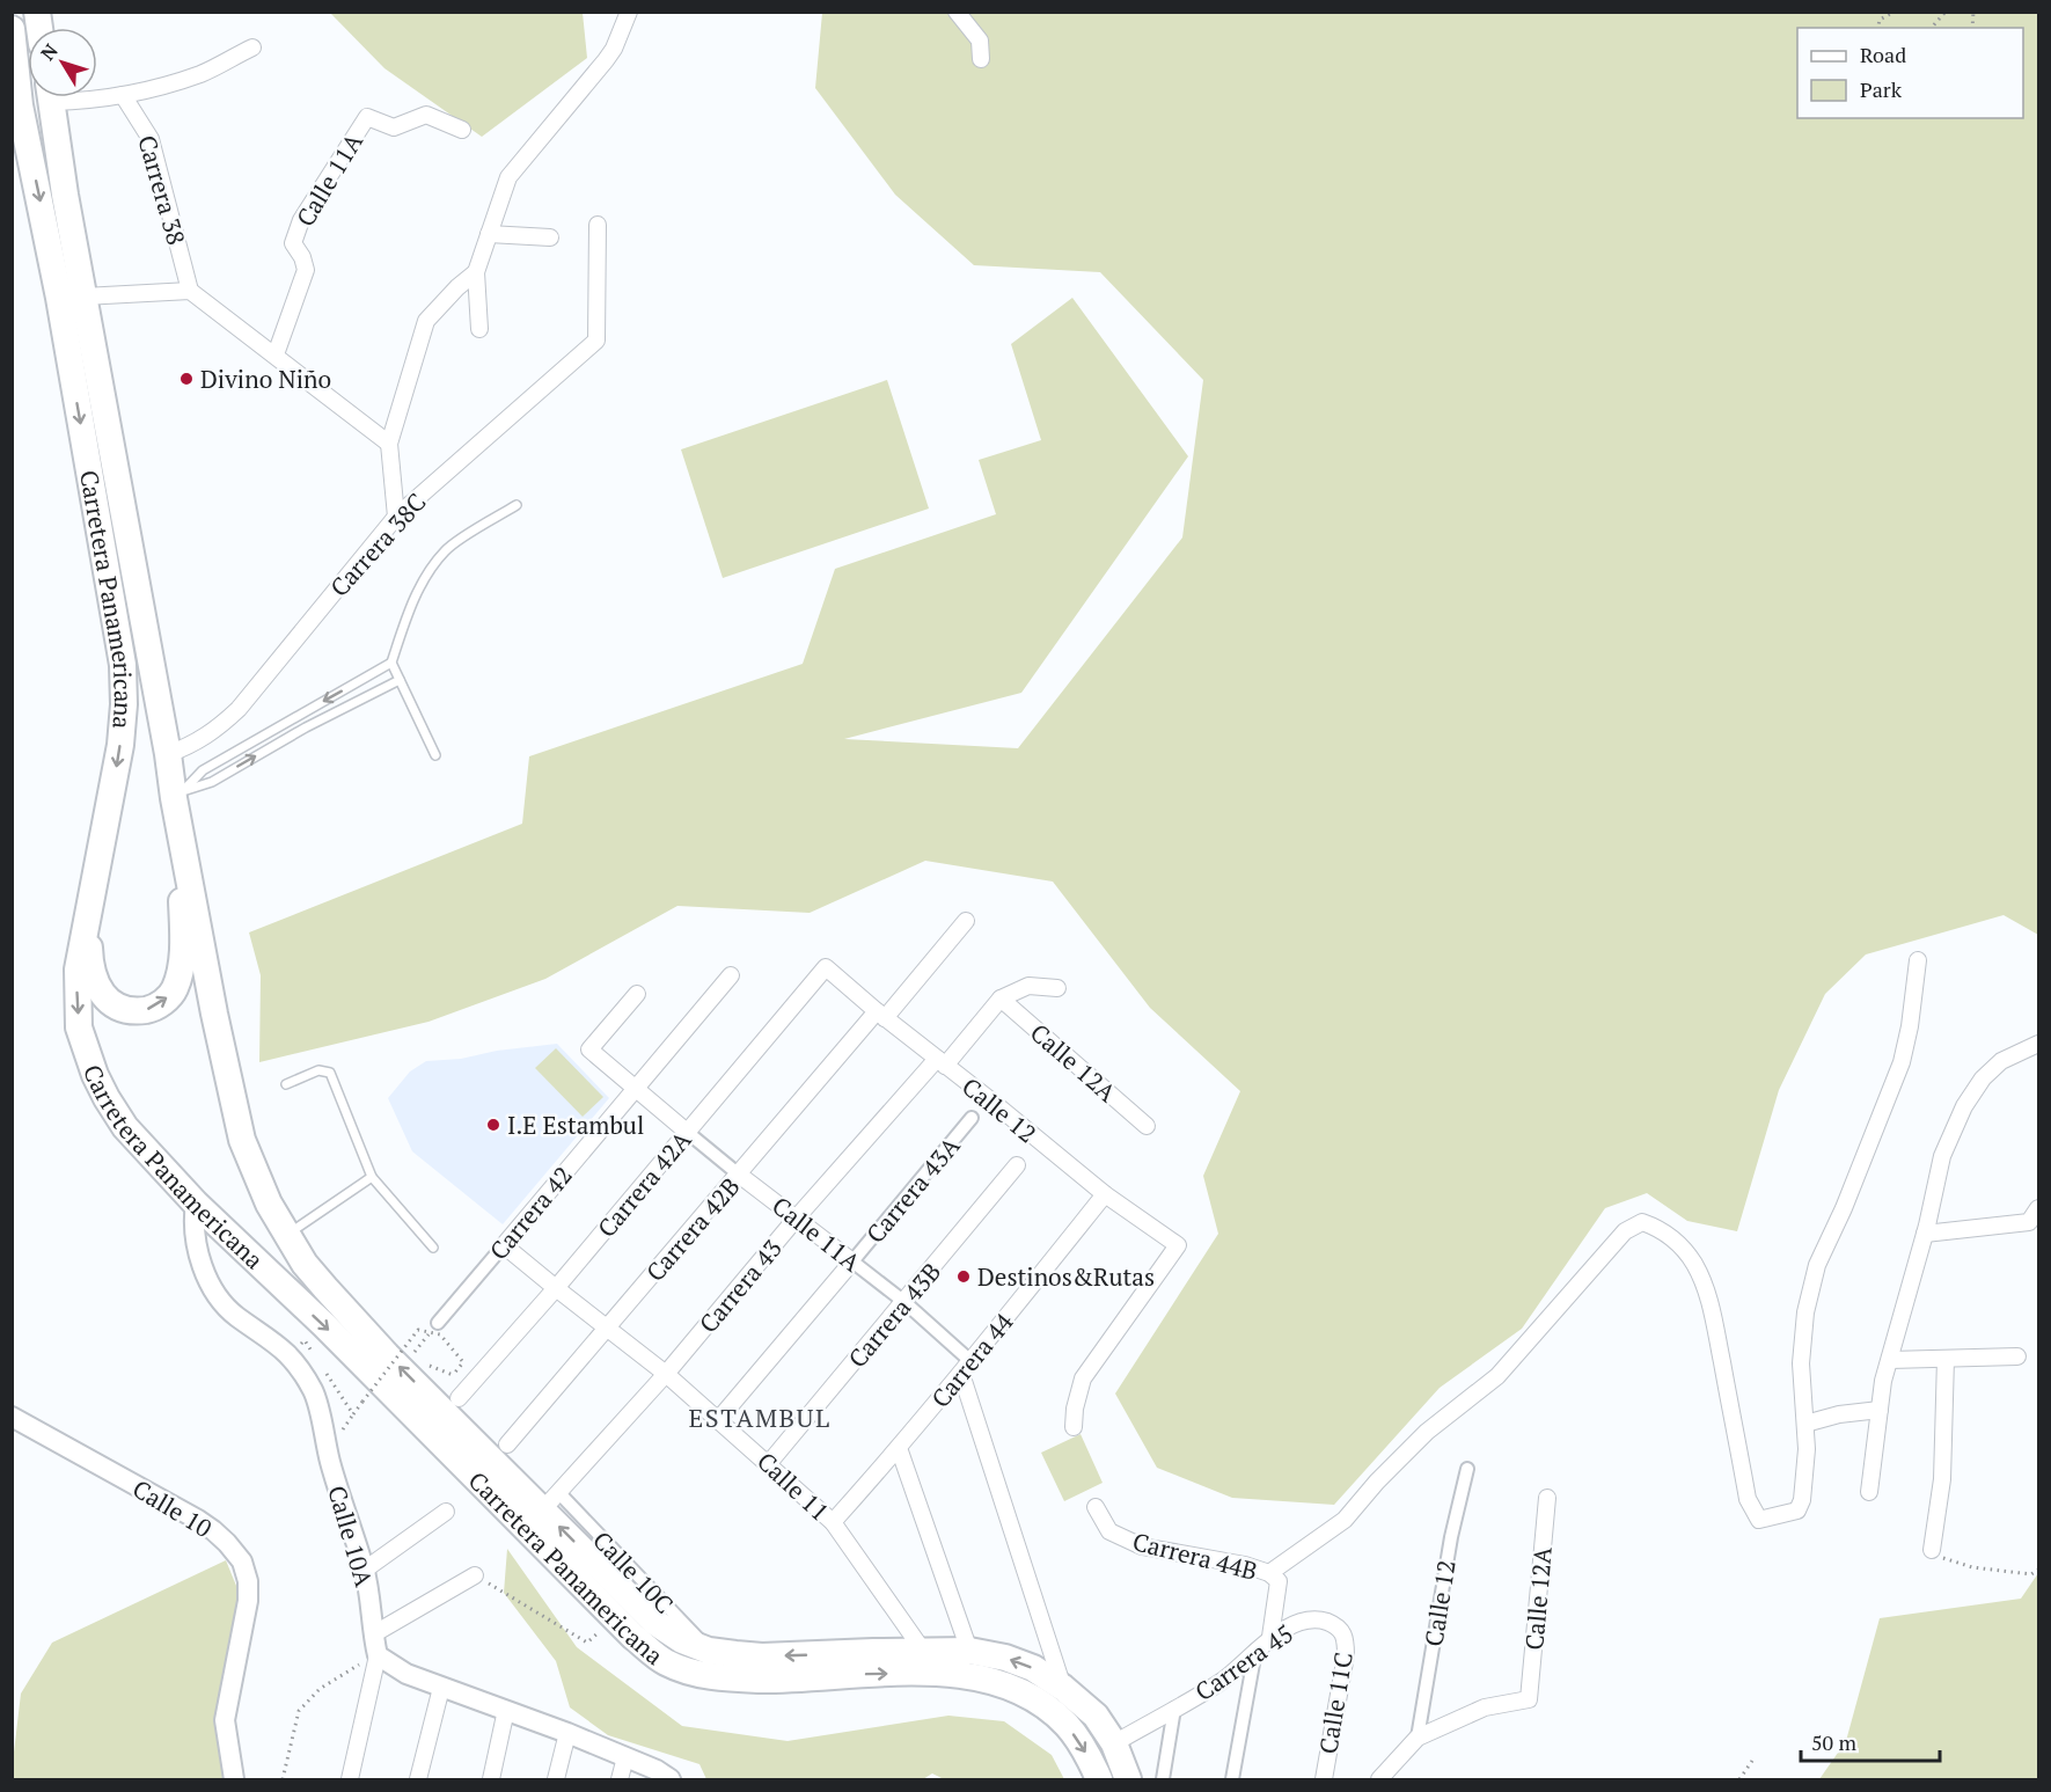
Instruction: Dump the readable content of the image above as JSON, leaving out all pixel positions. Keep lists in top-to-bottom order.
{
  "streets": {
    "highway": ["Carretera Panamericana"],
    "street": [
      "Calle 11A",
      "Carrera 38",
      "Carrera 38C",
      "Calle 12A",
      "Calle 12",
      "Carrera 42A",
      "Carrera 43A",
      "Carrera 42",
      "Carrera 42B",
      "Carrera 43",
      "Carrera 43B",
      "Carrera 44",
      "Calle 11",
      "Calle 10",
      "Calle 10A",
      "Carrera 44B",
      "Carrera 45",
      "Calle 11C"
    ]
  },
  "crossings": [
    ["Calle 11A", "Carrera 42A"],
    ["Calle 11A", "Carrera 43A"],
    ["Calle 11A", "Carrera 42"],
    ["Calle 11A", "Carrera 42B"],
    ["Calle 11A", "Carrera 43"],
    ["Calle 11A", "Carrera 43B"],
    ["Calle 11A", "Carrera 44"],
    ["Carrera 38C", "Carretera Panamericana"],
    ["Carretera Panamericana", "Carrera 43"],
    ["Carretera Panamericana", "Calle 11"],
    ["Carretera Panamericana", "Calle 10A"],
    ["Carretera Panamericana", "Carrera 45"],
    ["Calle 12A", "Calle 12"],
    ["Calle 12A", "Carrera 43"],
    ["Calle 12", "Carrera 42A"],
    ["Calle 12", "Carrera 42B"],
    ["Calle 12", "Carrera 43"],
    ["Calle 12", "Carrera 44"],
    ["Carrera 42A", "Calle 11"],
    ["Carrera 43A", "Calle 11"],
    ["Carrera 42", "Calle 11"],
    ["Carrera 42B", "Calle 11"],
    ["Carrera 43", "Calle 11"],
    ["Carrera 43B", "Calle 11"],
    ["Carrera 44", "Calle 11"],
    ["Carrera 45", "Calle 11C"]
  ],
  "districts": ["ESTAMBUL"],
  "places": ["Divino Niño", "I.E Estambul", "Destinos&Rutas"],
  "legend": ["Road", "Park"],
  "scale_bar": "50 m",
  "north": "top left"
}
